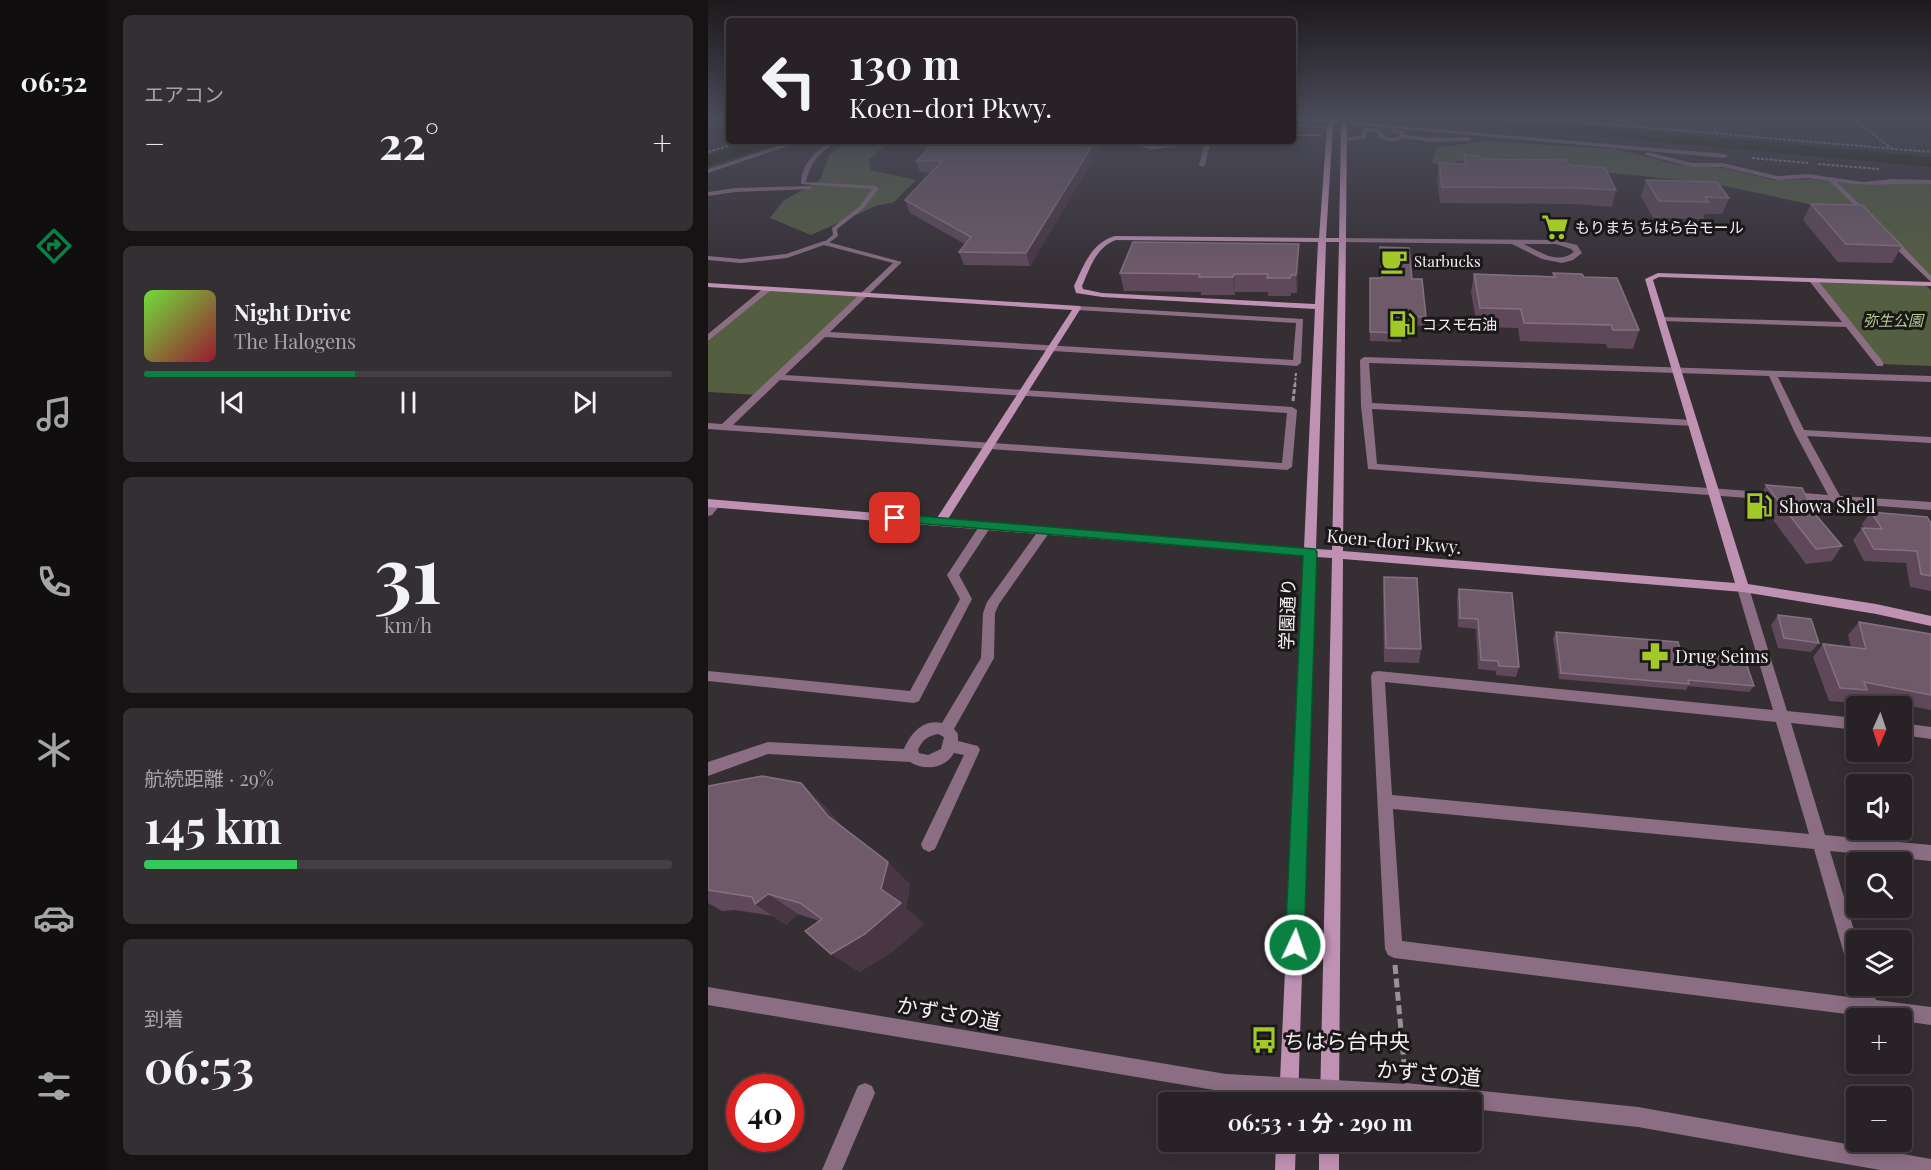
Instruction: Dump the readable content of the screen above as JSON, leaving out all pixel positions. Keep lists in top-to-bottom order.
{
  "streets": {
    "street": ["Koen-dori Pkwy.", "学園通り", "かずさの道"]
  },
  "crossings": [
    ["Koen-dori Pkwy.", "学園通り"]
  ],
  "parks": ["弥生公園"],
  "places": {
    "supermarket": ["もりまち ちはら台モール"],
    "cafe": ["Starbucks"],
    "fuel station": ["コスモ石油", "Showa Shell"],
    "pharmacy": ["Drug Seims"],
    "bus stop": ["ちはら台中央"]
  },
  "north": "bottom",
  "page": {
    "tabs": "06:52",
    "tile": [
      "エアコン",
      ["31", "km/h"],
      ["航続距離 · 29%", "145 km"],
      ["到着", "06:53"]
    ],
    "turn": ["130 m", "Koen-dori Pkwy."],
    "heat": ["−", "22°", "+"],
    "song": ["Night Drive", "The Halogens"],
    "map_buttons": ["+", "−"],
    "limit": "40",
    "trip": "06:53 · 1 分 · 290 m"
  }
}
